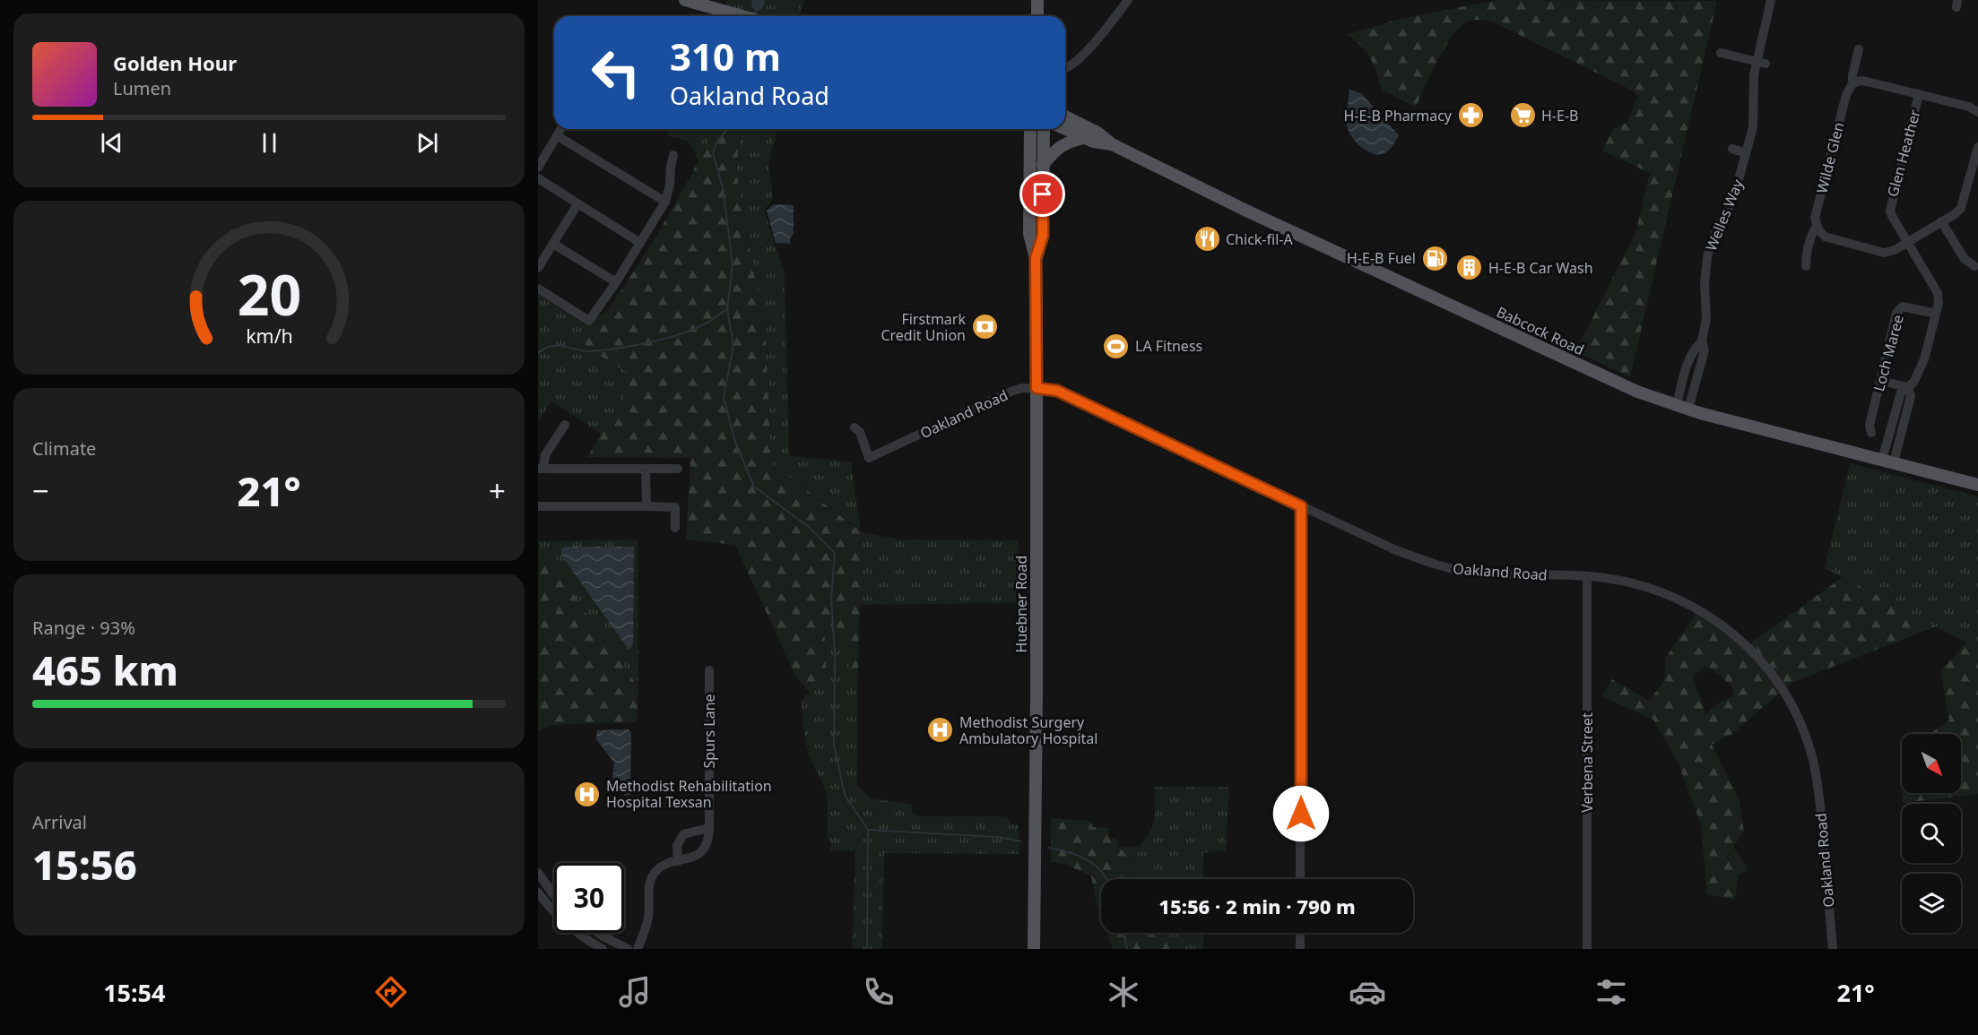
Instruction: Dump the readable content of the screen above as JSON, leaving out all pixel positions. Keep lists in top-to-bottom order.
{
  "streets": {
    "main road": ["Babcock Road", "Huebner Road"],
    "street": [
      "Glen Heather",
      "Wilde Glen",
      "Welles Way",
      "Loch Maree",
      "Oakland Road",
      "Spurs Lane",
      "Verbena Street"
    ]
  },
  "crossings": [
    ["Glen Heather", "Babcock Road"],
    ["Glen Heather", "Loch Maree"],
    ["Welles Way", "Babcock Road"],
    ["Oakland Road", "Huebner Road"],
    ["Oakland Road", "Verbena Street"]
  ],
  "places": {
    "pharmacy": ["H-E-B Pharmacy"],
    "supermarket": ["H-E-B"],
    "restaurant": ["Chick-fil-A"],
    "fuel station": ["H-E-B Fuel"],
    "building": ["H-E-B Car Wash"],
    "bank": ["Firstmark Credit Union"],
    "sports": ["LA Fitness"],
    "hospital": ["Methodist Surgery Ambulatory Hospital", "Methodist Rehabilitation Hospital Texsan"]
  },
  "north": "bottom right",
  "page": {
    "turn": ["310 m", "Oakland Road"],
    "song": ["Golden Hour", "Lumen"],
    "tile": [
      "Climate",
      ["Range · 93%", "465 km"],
      ["Arrival", "15:56"]
    ],
    "heat": ["−", "21°", "+"],
    "limit": "30",
    "trip": "15:56 · 2 min · 790 m",
    "tabs": ["15:54", "21°"],
    "gauge": ["20", "km/h"]
  }
}
